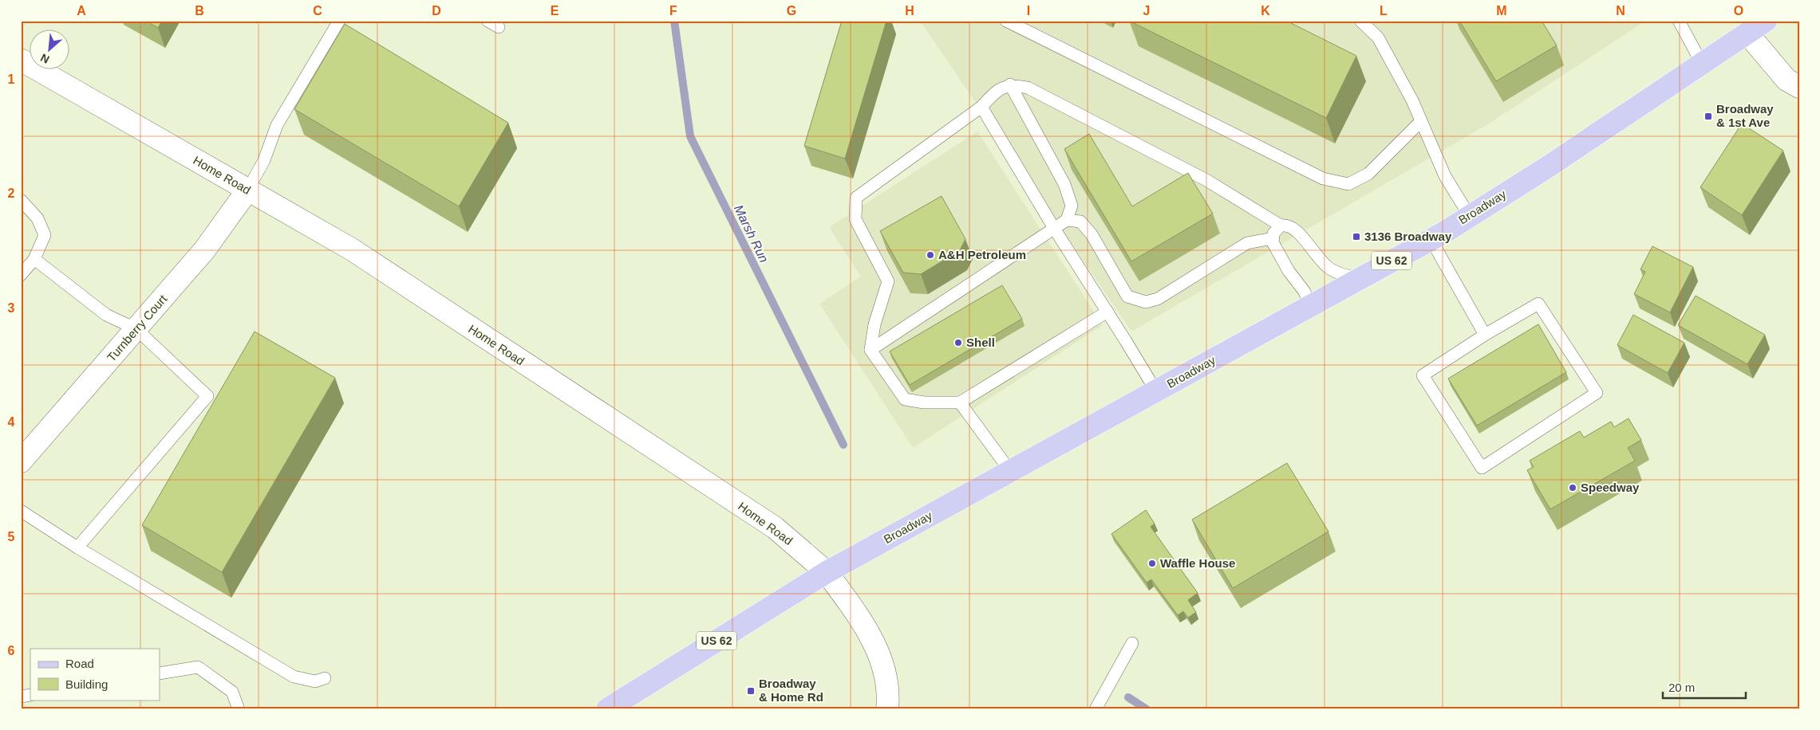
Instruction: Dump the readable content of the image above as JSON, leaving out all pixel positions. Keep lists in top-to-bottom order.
{
  "streets": {
    "main road": ["Broadway", "US 62"],
    "street": ["Home Road", "Turnberry Court"]
  },
  "crossings": [
    ["Home Road", "Broadway"],
    ["Home Road", "Turnberry Court"]
  ],
  "water": ["Marsh Run"],
  "places": {
    "transit": ["Broadway & 1st Ave", "3136 Broadway", "Broadway & Home Rd"],
    "other": [
      "A&H Petroleum",
      "Shell",
      "Speedway",
      "Waffle House"
    ]
  },
  "legend": ["Road", "Building"],
  "scale_bar": "20 m",
  "north": "bottom left",
  "grid": {
    "columns": [
      "A",
      "B",
      "C",
      "D",
      "E",
      "F",
      "G",
      "H",
      "I",
      "J",
      "K",
      "L",
      "M",
      "N",
      "O"
    ],
    "rows": [
      "1",
      "2",
      "3",
      "4",
      "5",
      "6"
    ]
  }
}
